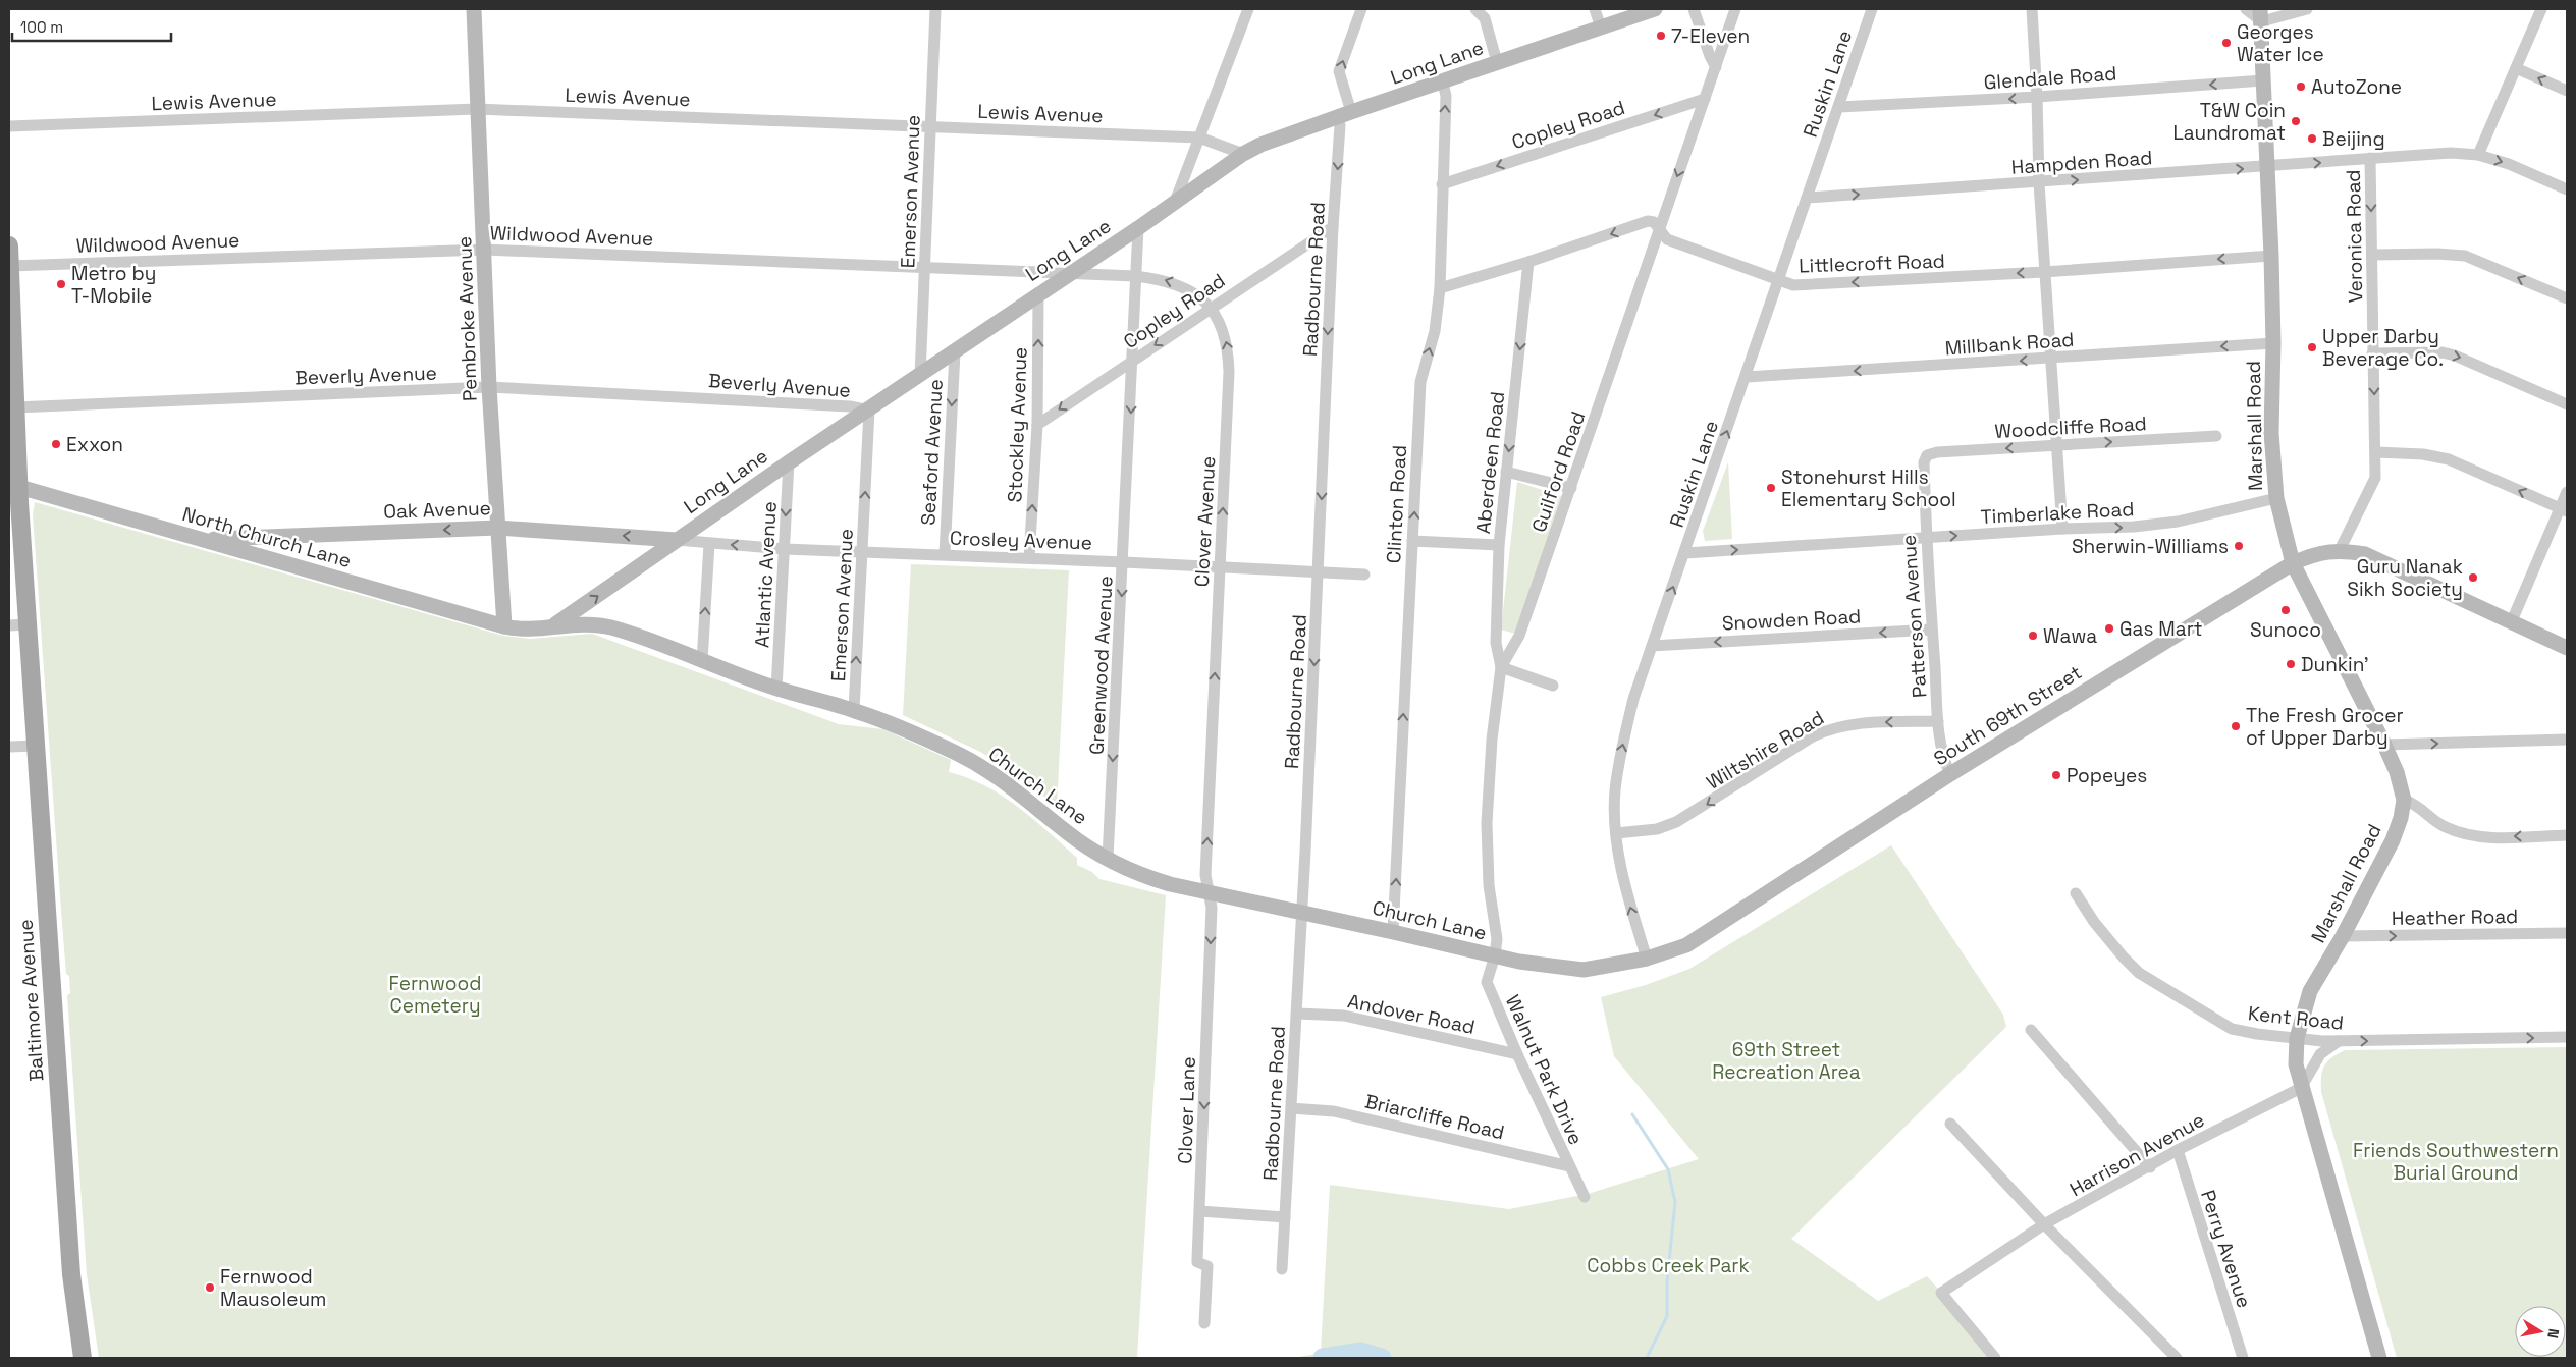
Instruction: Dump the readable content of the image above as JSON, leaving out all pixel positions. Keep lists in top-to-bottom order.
{
  "streets": {
    "main road": [
      "Long Lane",
      "Pembroke Avenue",
      "Marshall Road",
      "Oak Avenue",
      "North Church Lane",
      "South 69th Street",
      "Church Lane",
      "Baltimore Avenue"
    ],
    "street": [
      "Glendale Road",
      "Ruskin Lane",
      "Lewis Avenue",
      "Copley Road",
      "Hampden Road",
      "Emerson Avenue",
      "Wildwood Avenue",
      "Veronica Road",
      "Littlecroft Road",
      "Radbourne Road",
      "Millbank Road",
      "Beverly Avenue",
      "Stockley Avenue",
      "Woodcliffe Road",
      "Seaford Avenue",
      "Aberdeen Road",
      "Guilford Road",
      "Clinton Road",
      "Timberlake Road",
      "Clover Avenue",
      "Crosley Avenue",
      "Atlantic Avenue",
      "Patterson Avenue",
      "Snowden Road",
      "Greenwood Avenue",
      "Wiltshire Road",
      "Heather Road",
      "Andover Road",
      "Kent Road",
      "Walnut Park Drive",
      "Clover Lane",
      "Briarcliffe Road",
      "Harrison Avenue",
      "Perry Avenue"
    ]
  },
  "crossings": [
    ["Long Lane", "Lewis Avenue"],
    ["Long Lane", "Emerson Avenue"],
    ["Long Lane", "Wildwood Avenue"],
    ["Long Lane", "Radbourne Road"],
    ["Long Lane", "Beverly Avenue"],
    ["Long Lane", "Stockley Avenue"],
    ["Long Lane", "Seaford Avenue"],
    ["Long Lane", "Clinton Road"],
    ["Long Lane", "Oak Avenue"],
    ["Long Lane", "Clover Avenue"],
    ["Long Lane", "Crosley Avenue"],
    ["Long Lane", "Atlantic Avenue"],
    ["Long Lane", "Greenwood Avenue"],
    ["Long Lane", "Church Lane"],
    ["Glendale Road", "Ruskin Lane"],
    ["Glendale Road", "Marshall Road"],
    ["Ruskin Lane", "Hampden Road"],
    ["Ruskin Lane", "Littlecroft Road"],
    ["Ruskin Lane", "Millbank Road"],
    ["Ruskin Lane", "Timberlake Road"],
    ["Ruskin Lane", "Snowden Road"],
    ["Ruskin Lane", "South 69th Street"],
    ["Ruskin Lane", "Wiltshire Road"],
    ["Lewis Avenue", "Emerson Avenue"],
    ["Lewis Avenue", "Pembroke Avenue"],
    ["Copley Road", "Radbourne Road"],
    ["Copley Road", "Stockley Avenue"],
    ["Copley Road", "Guilford Road"],
    ["Copley Road", "Clinton Road"],
    ["Copley Road", "Clover Avenue"],
    ["Copley Road", "Greenwood Avenue"],
    ["Hampden Road", "Veronica Road"],
    ["Hampden Road", "Marshall Road"],
    ["Emerson Avenue", "Wildwood Avenue"],
    ["Emerson Avenue", "Beverly Avenue"],
    ["Emerson Avenue", "Crosley Avenue"],
    ["Emerson Avenue", "Church Lane"],
    ["Wildwood Avenue", "Pembroke Avenue"],
    ["Wildwood Avenue", "Clover Avenue"],
    ["Wildwood Avenue", "Baltimore Avenue"],
    ["Veronica Road", "South 69th Street"],
    ["Littlecroft Road", "Marshall Road"],
    ["Littlecroft Road", "Guilford Road"],
    ["Radbourne Road", "Crosley Avenue"],
    ["Radbourne Road", "Church Lane"],
    ["Radbourne Road", "Andover Road"],
    ["Radbourne Road", "Briarcliffe Road"],
    ["Pembroke Avenue", "Beverly Avenue"],
    ["Pembroke Avenue", "Oak Avenue"],
    ["Pembroke Avenue", "North Church Lane"],
    ["Pembroke Avenue", "Church Lane"],
    ["Millbank Road", "Marshall Road"],
    ["Beverly Avenue", "Baltimore Avenue"],
    ["Stockley Avenue", "Crosley Avenue"],
    ["Marshall Road", "Timberlake Road"],
    ["Marshall Road", "South 69th Street"],
    ["Marshall Road", "Heather Road"],
    ["Marshall Road", "Kent Road"],
    ["Marshall Road", "Harrison Avenue"],
    ["Woodcliffe Road", "Patterson Avenue"],
    ["Seaford Avenue", "Crosley Avenue"],
    ["Aberdeen Road", "Guilford Road"],
    ["Guilford Road", "South 69th Street"],
    ["Guilford Road", "Church Lane"],
    ["Guilford Road", "Walnut Park Drive"],
    ["Clinton Road", "Church Lane"],
    ["Oak Avenue", "North Church Lane"],
    ["Oak Avenue", "Crosley Avenue"],
    ["Timberlake Road", "Patterson Avenue"],
    ["Clover Avenue", "Crosley Avenue"],
    ["Clover Avenue", "Greenwood Avenue"],
    ["Clover Avenue", "Church Lane"],
    ["Clover Avenue", "Clover Lane"],
    ["North Church Lane", "Church Lane"],
    ["North Church Lane", "Baltimore Avenue"],
    ["Crosley Avenue", "Atlantic Avenue"],
    ["Crosley Avenue", "Greenwood Avenue"],
    ["Atlantic Avenue", "Church Lane"],
    ["Patterson Avenue", "Snowden Road"],
    ["Patterson Avenue", "South 69th Street"],
    ["Patterson Avenue", "Wiltshire Road"],
    ["Greenwood Avenue", "Church Lane"],
    ["South 69th Street", "Church Lane"],
    ["South 69th Street", "Walnut Park Drive"],
    ["Church Lane", "Walnut Park Drive"],
    ["Church Lane", "Clover Lane"],
    ["Andover Road", "Walnut Park Drive"],
    ["Walnut Park Drive", "Briarcliffe Road"],
    ["Harrison Avenue", "Perry Avenue"]
  ],
  "one_way": [
    "Glendale Road",
    "Ruskin Lane",
    "Hampden Road",
    "Emerson Avenue",
    "Veronica Road",
    "Littlecroft Road",
    "Millbank Road",
    "Stockley Avenue",
    "Seaford Avenue",
    "Aberdeen Road",
    "Clinton Road",
    "Oak Avenue",
    "Timberlake Road",
    "Clover Avenue",
    "Atlantic Avenue",
    "Snowden Road",
    "Greenwood Avenue",
    "Wiltshire Road",
    "Kent Road",
    "Clover Lane"
  ],
  "parks": [
    "Fernwood Cemetery",
    "69th Street Recreation Area",
    "Friends Southwestern Burial Ground",
    "Cobbs Creek Park"
  ],
  "places": [
    "7-Eleven",
    "Georges Water Ice",
    "AutoZone",
    "T&W Coin Laundromat",
    "Beijing",
    "Metro by T-Mobile",
    "Upper Darby Beverage Co.",
    "Exxon",
    "Stonehurst Hills Elementary School",
    "Sherwin-Williams",
    "Guru Nanak Sikh Society",
    "Sunoco",
    "Gas Mart",
    "Wawa",
    "Dunkin'",
    "The Fresh Grocer of Upper Darby",
    "Popeyes",
    "Fernwood Mausoleum"
  ],
  "scale_bar": "100 m",
  "north": "right"
}
